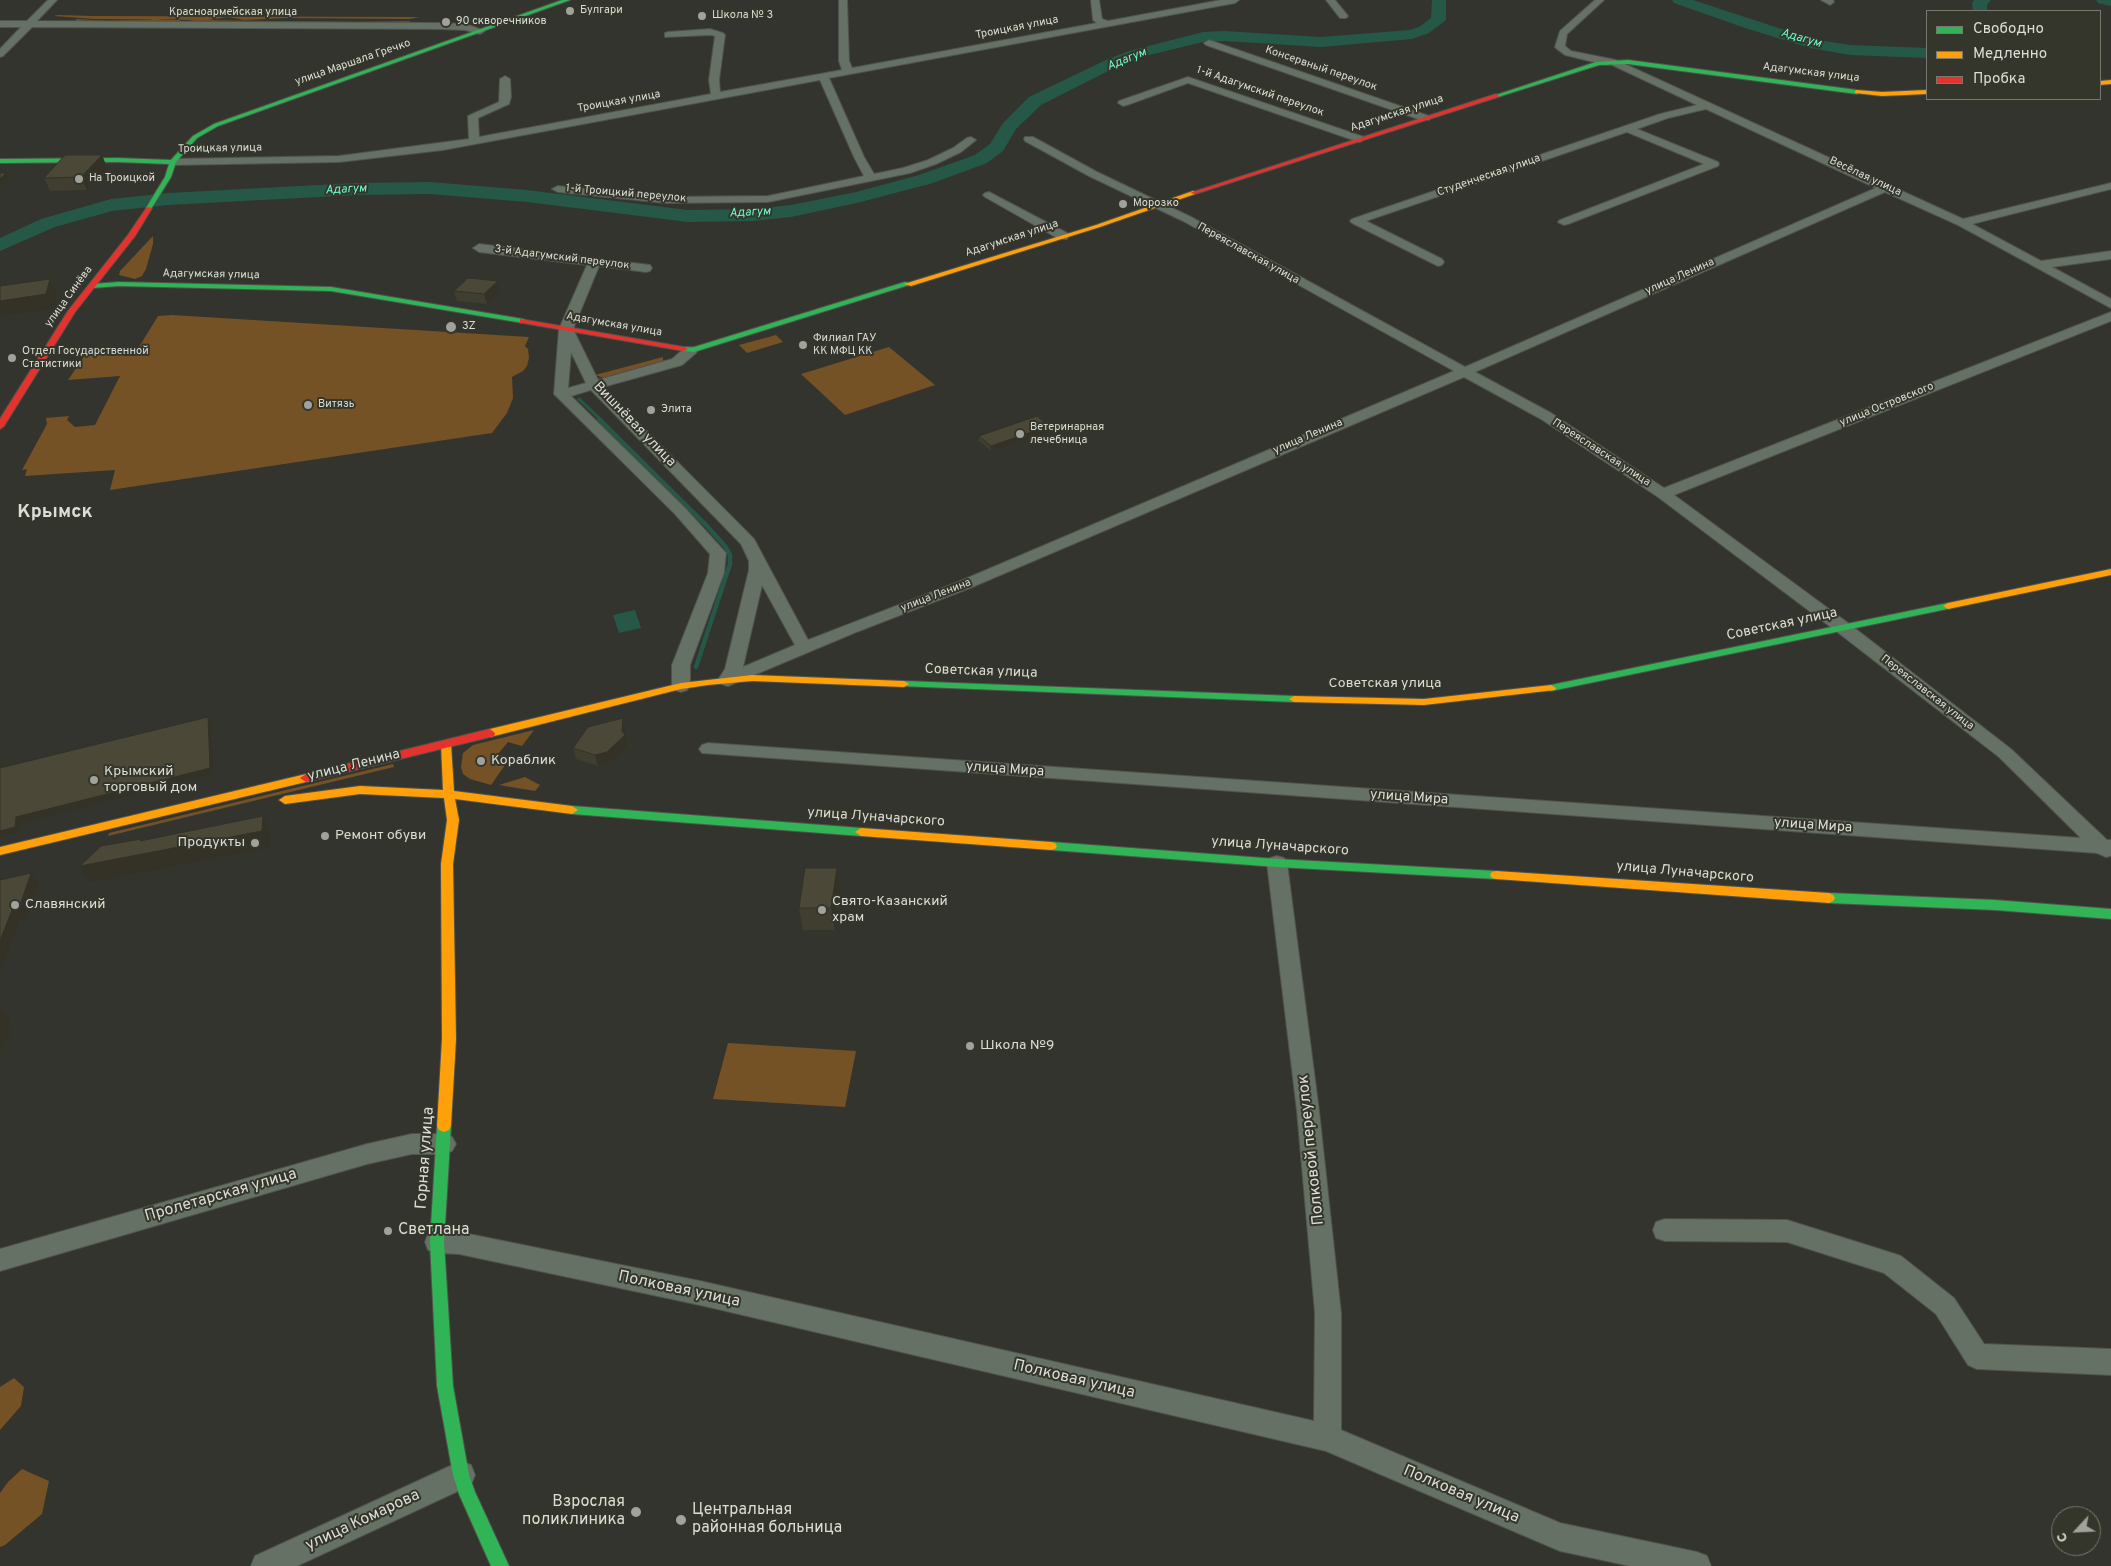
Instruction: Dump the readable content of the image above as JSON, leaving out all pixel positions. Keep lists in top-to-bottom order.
{
  "streets": {
    "main road": [
      "Троицкая улица",
      "улица Маршала Гречко",
      "Адагумская улица",
      "улица Ленина",
      "улица Синёва",
      "Советская улица",
      "улица Луначарского",
      "Горная улица"
    ],
    "street": [
      "Красноармейская улица",
      "Консервный переулок",
      "1-й Адагумский переулок",
      "Студенческая улица",
      "Весёлая улица",
      "1-й Троицкий переулок",
      "Переяславская улица",
      "3-й Адагумский переулок",
      "улица Островского",
      "Вишнёвая улица",
      "улица Мира",
      "Полковой переулок",
      "Пролетарская улица",
      "Полковая улица",
      "улица Комарова"
    ]
  },
  "crossings": [
    ["Красноармейская улица", "улица Маршала Гречко"],
    ["Троицкая улица", "улица Маршала Гречко"],
    ["улица Маршала Гречко", "улица Синёва"],
    ["Консервный переулок", "Адагумская улица"],
    ["Адагумская улица", "1-й Адагумский переулок"],
    ["Адагумская улица", "Весёлая улица"],
    ["Адагумская улица", "Переяславская улица"],
    ["Адагумская улица", "улица Синёва"],
    ["Адагумская улица", "Вишнёвая улица"],
    ["Студенческая улица", "Весёлая улица"],
    ["Весёлая улица", "улица Ленина"],
    ["Переяславская улица", "улица Ленина"],
    ["Переяславская улица", "улица Островского"],
    ["Переяславская улица", "Советская улица"],
    ["Переяславская улица", "улица Мира"],
    ["улица Ленина", "Вишнёвая улица"],
    ["улица Ленина", "Советская улица"],
    ["улица Ленина", "улица Луначарского"],
    ["улица Ленина", "Горная улица"],
    ["улица Луначарского", "Полковой переулок"],
    ["улица Луначарского", "Горная улица"],
    ["Полковой переулок", "Полковая улица"],
    ["Горная улица", "Пролетарская улица"],
    ["Горная улица", "Полковая улица"],
    ["Горная улица", "улица Комарова"]
  ],
  "districts": ["Крымск"],
  "water": ["Адагум"],
  "places": [
    "Булгари",
    "Школа № 3",
    "90 скворечников",
    "На Троицкой",
    "Морозко",
    "3Z",
    "Филиал ГАУ КК МФЦ КК",
    "Отдел Государственной Статистики",
    "Витязь",
    "Элита",
    "Ветеринарная лечебница",
    "Кораблик",
    "Крымский торговый дом",
    "Ремонт обуви",
    "Продукты",
    "Славянский",
    "Свято-Казанский храм",
    "Школа №9",
    "Светлана",
    "Взрослая поликлиника",
    "Центральная районная больница"
  ],
  "legend": ["Свободно", "Медленно", "Пробка"],
  "north": "bottom left"
}
